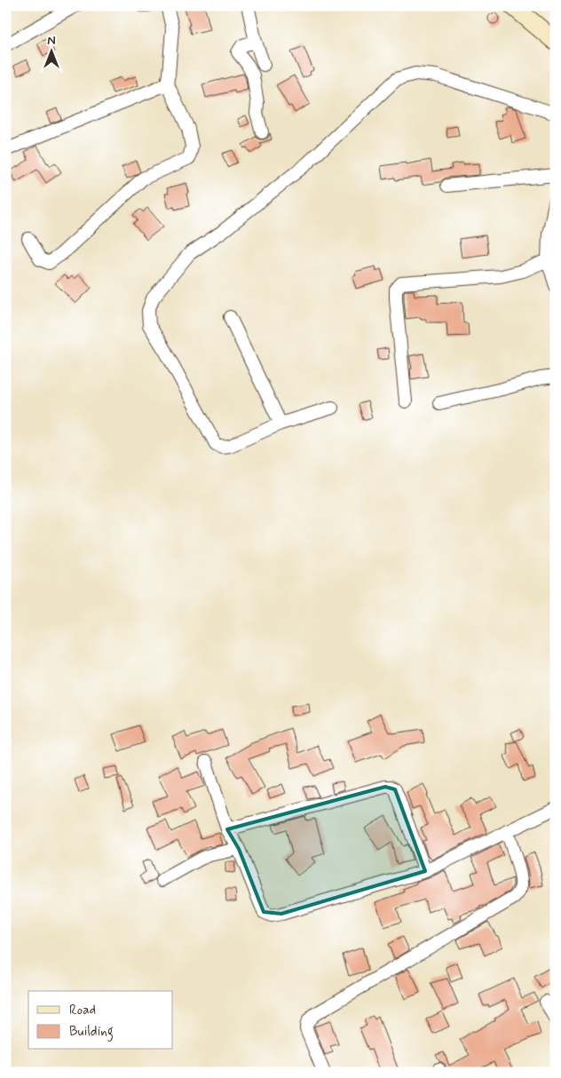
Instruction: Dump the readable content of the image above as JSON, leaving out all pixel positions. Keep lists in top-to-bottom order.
{
  "legend": ["Road", "Building"],
  "north": "top"
}
